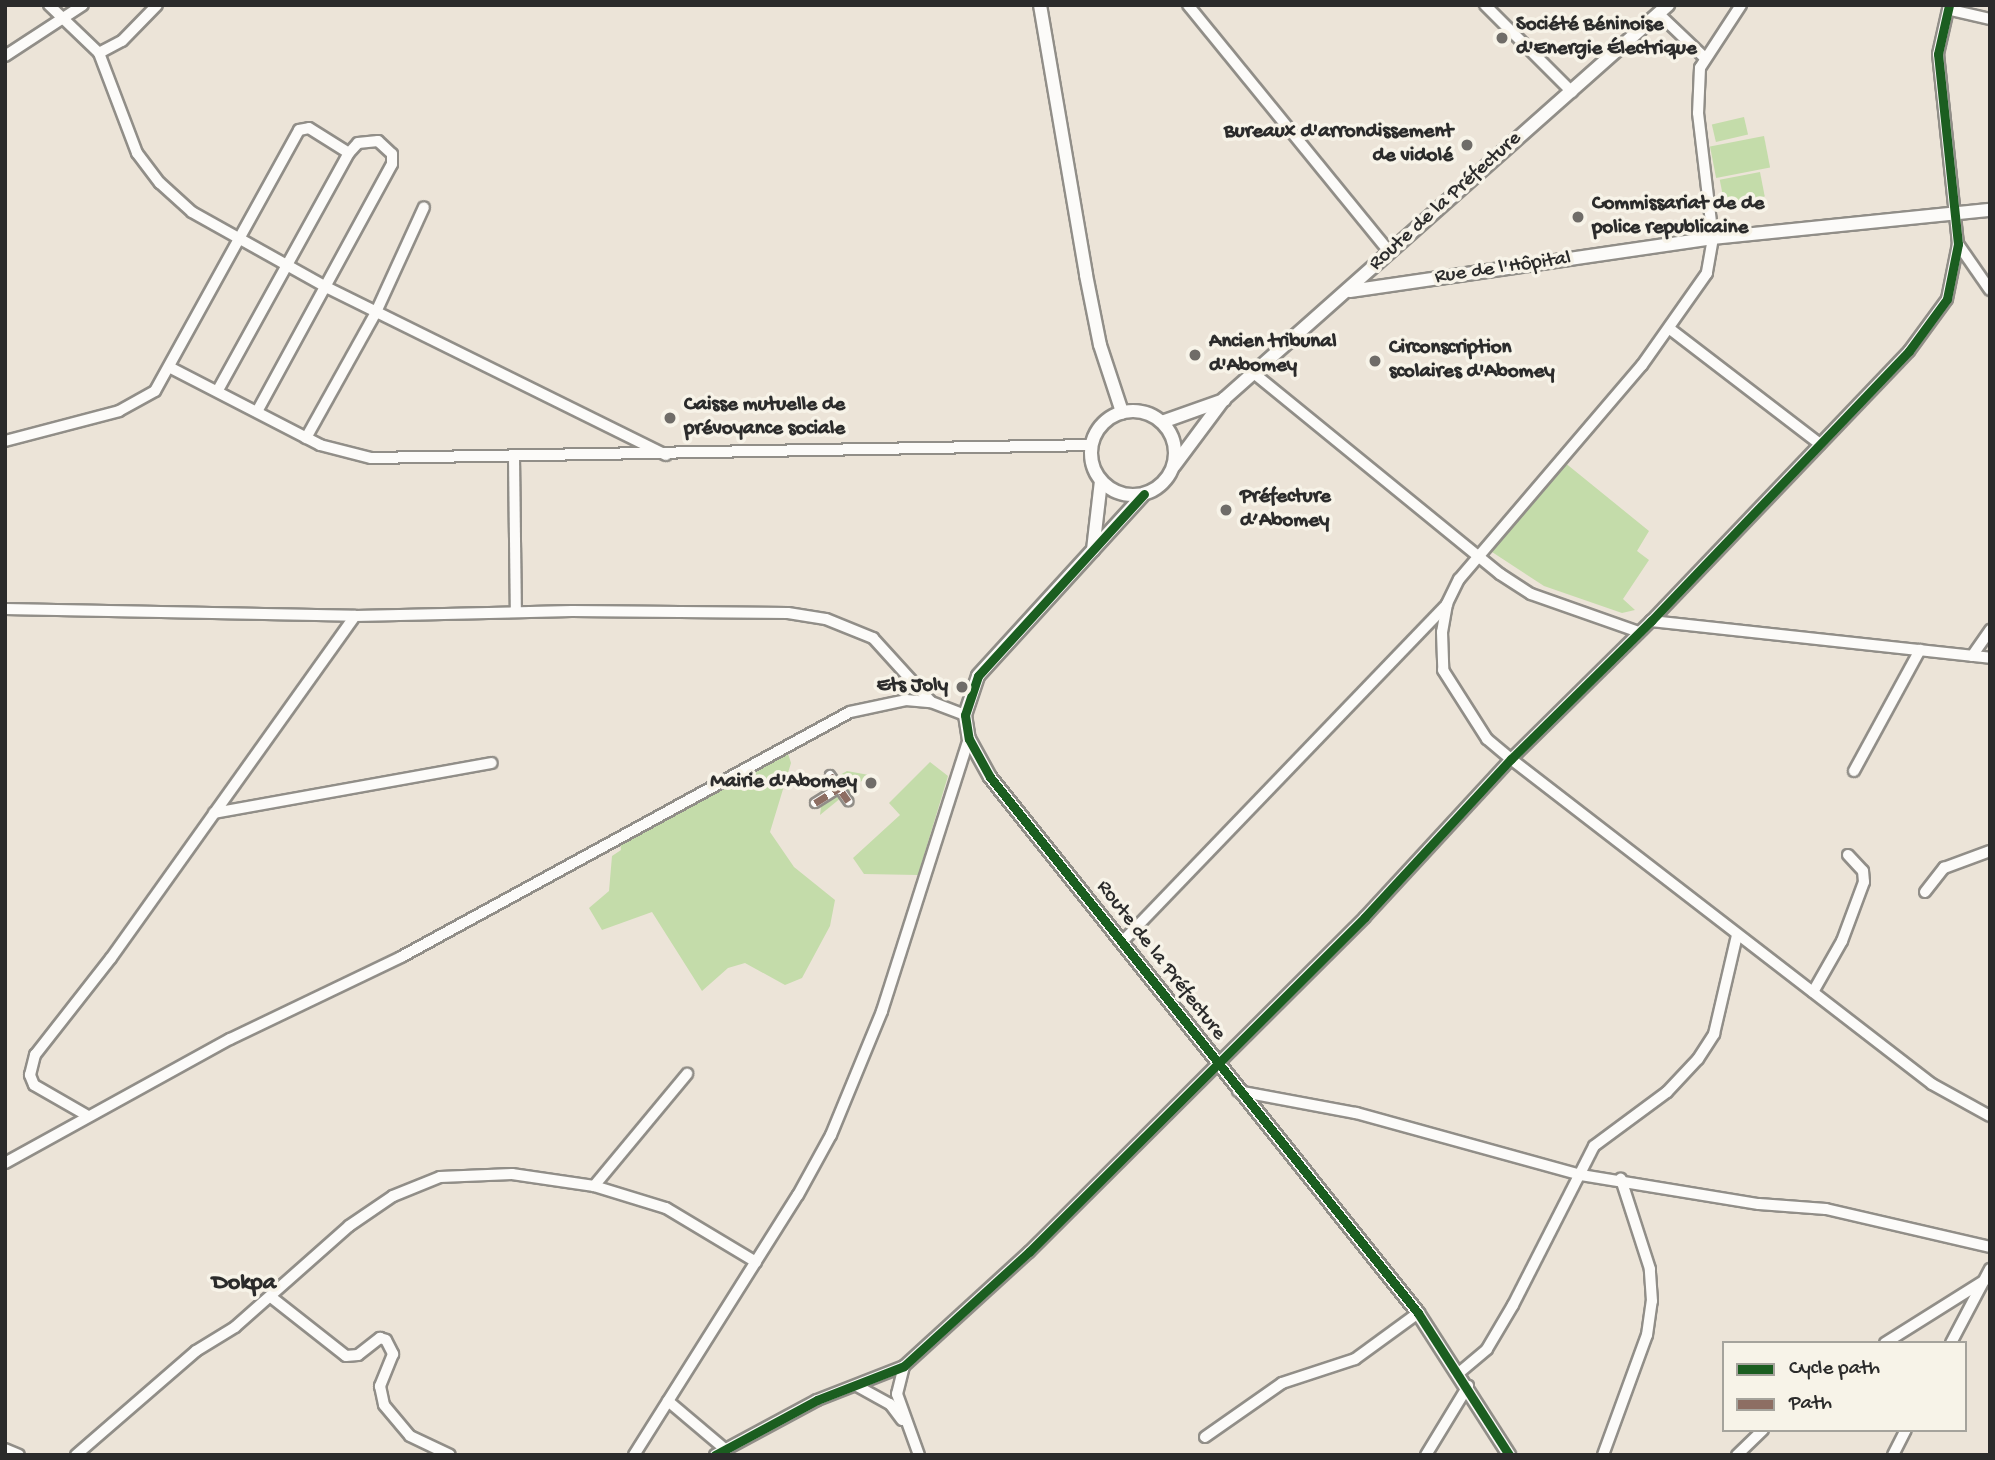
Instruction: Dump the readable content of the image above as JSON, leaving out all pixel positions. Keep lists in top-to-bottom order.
{
  "streets": {
    "street": ["Route de la Préfecture", "Rue de l'Hôpital"]
  },
  "crossings": [
    ["Route de la Préfecture", "Rue de l'Hôpital"]
  ],
  "districts": ["Dokpa"],
  "places": [
    "Société Béninoise d'Energie Électrique",
    "Bureaux d'arrondissement de vidolé",
    "Commissariat de de police republicaine",
    "Ancien tribunal d'Abomey",
    "Circonscription scolaires d'Abomey",
    "Caisse mutuelle de prévoyance sociale",
    "Préfecture d’Abomey",
    "Ets Joly",
    "Mairie d'Abomey"
  ],
  "legend": ["Cycle path", "Path"]
}
